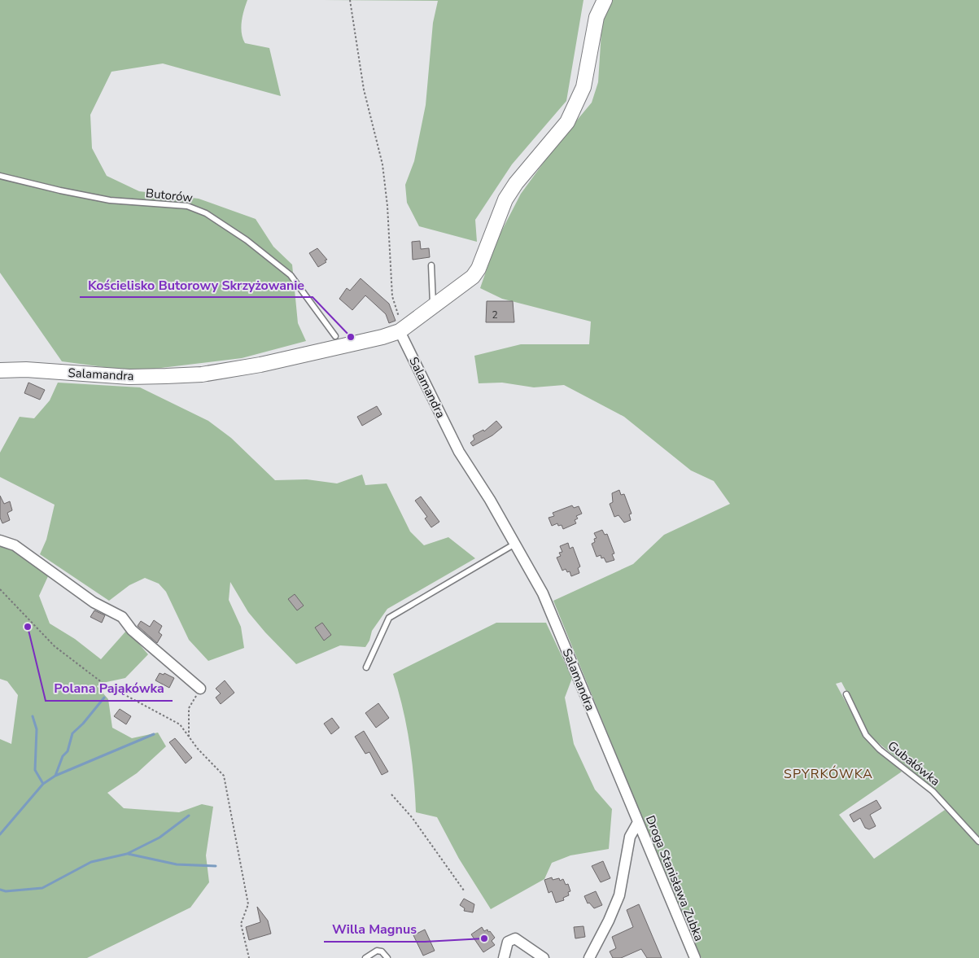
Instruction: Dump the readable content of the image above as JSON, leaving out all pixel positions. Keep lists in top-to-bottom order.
{
  "streets": {
    "street": ["Salamandra", "Droga Stanisława Zubka"],
    "lane": ["Butorów", "Gubałówka"]
  },
  "crossings": [
    ["Butorów", "Salamandra"],
    ["Salamandra", "Droga Stanisława Zubka"]
  ],
  "districts": ["SPYRKÓWKA"],
  "places": ["Kościelisko Butorowy Skrzyżowanie", "Polana Pająkówka", "Willa Magnus"],
  "house_numbers": ["2"]
}
